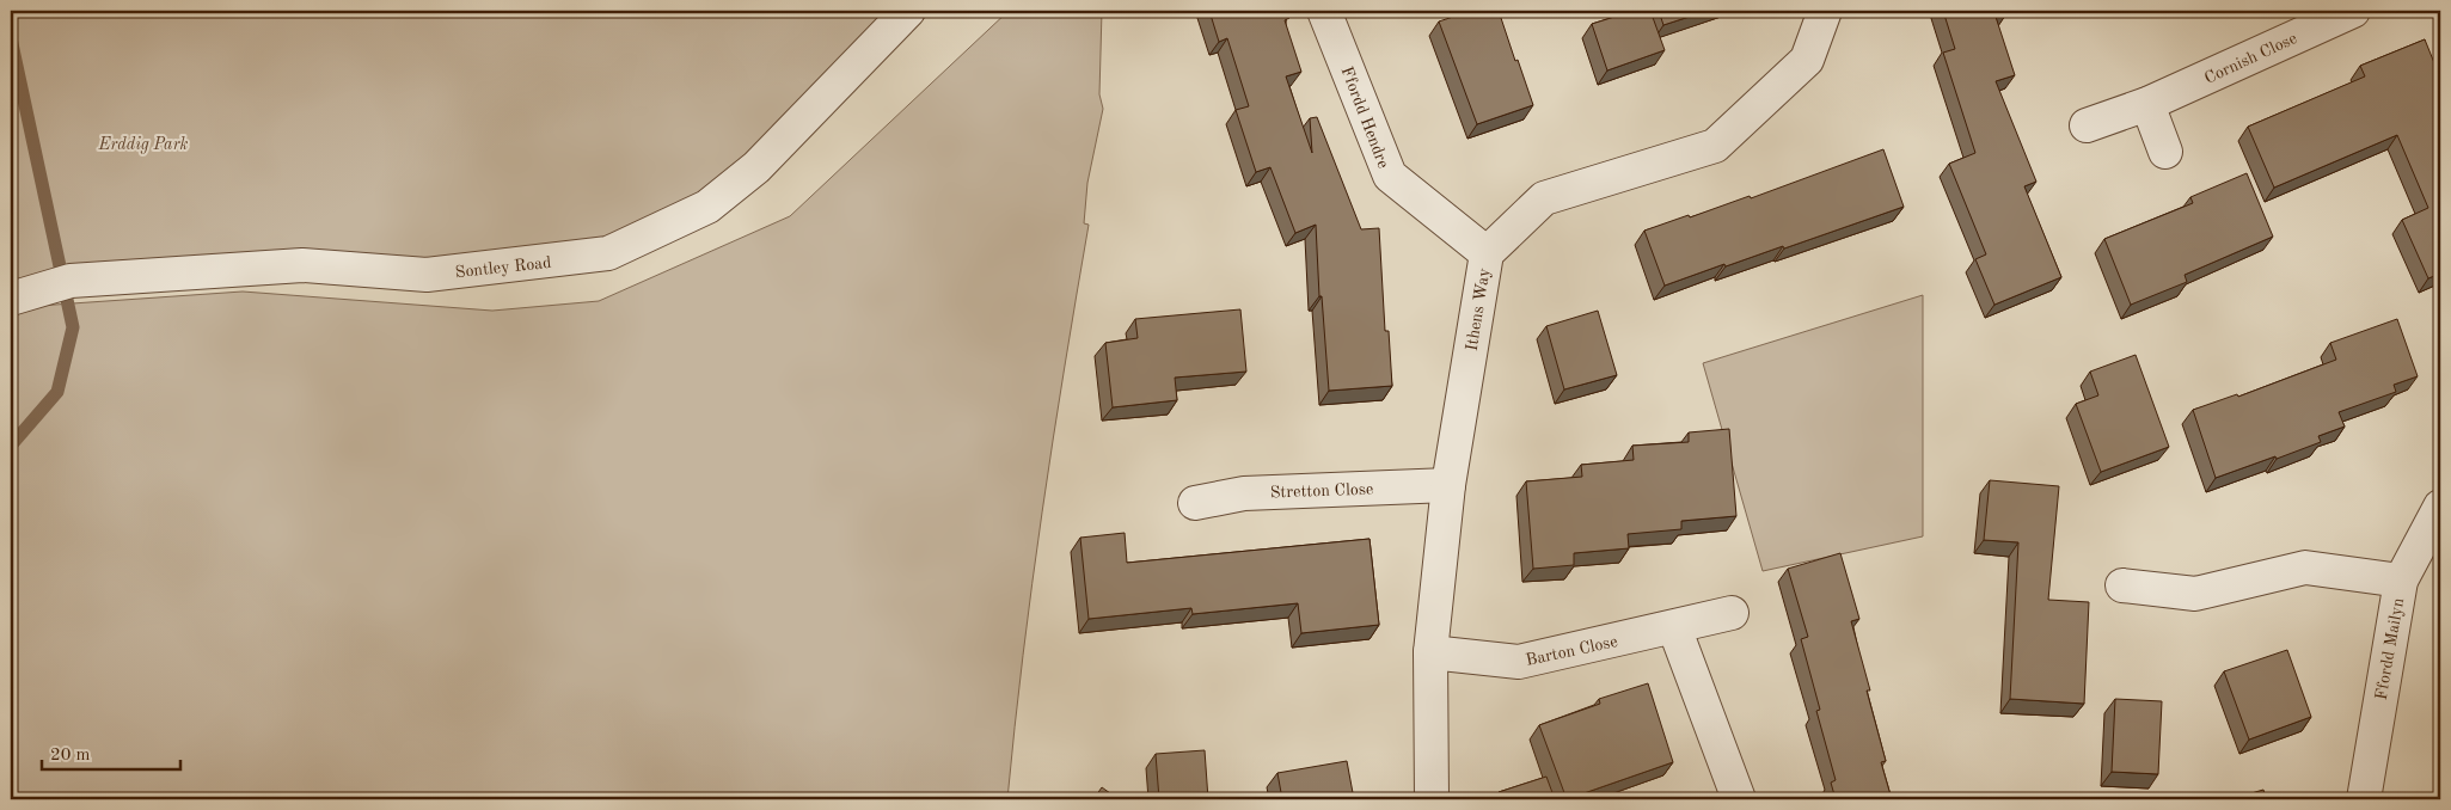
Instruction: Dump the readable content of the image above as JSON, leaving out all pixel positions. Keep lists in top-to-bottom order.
{
  "streets": {
    "street": [
      "Cornish Close",
      "Ffordd Hendre",
      "Sontley Road",
      "Ithens Way",
      "Stretton Close",
      "Ffordd Mailyn",
      "Barton Close"
    ]
  },
  "crossings": [
    ["Ffordd Hendre", "Ithens Way"],
    ["Ithens Way", "Stretton Close"],
    ["Ithens Way", "Barton Close"]
  ],
  "parks": ["Erddig Park"],
  "scale_bar": "20 m"
}
